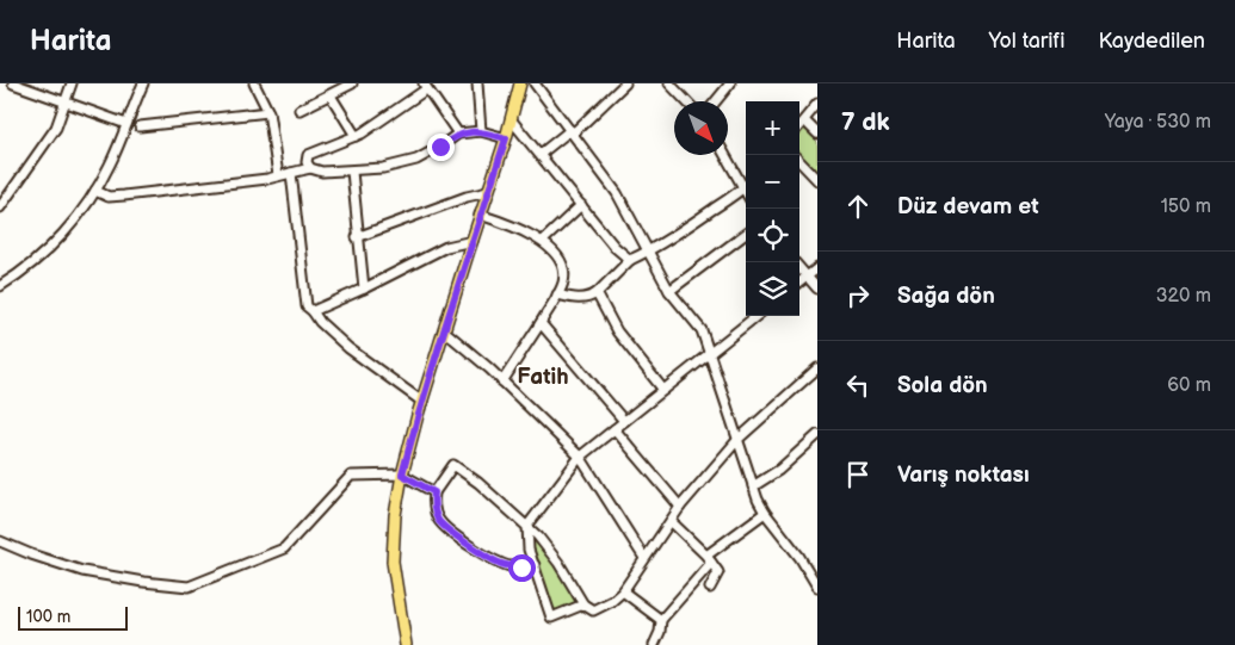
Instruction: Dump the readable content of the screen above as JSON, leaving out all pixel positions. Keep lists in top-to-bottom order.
{
  "districts": ["Fatih"],
  "scale_bar": "100 m",
  "north": "bottom right",
  "page": {
    "header": "Harita",
    "nav": ["Harita", "Yol tarifi", "Kaydedilen"],
    "heading": ["7 dk", "Yaya · 530 m"],
    "map_buttons": ["+", "−"],
    "list": [
      ["Düz devam et", "150 m"],
      ["Sağa dön", "320 m"],
      ["Sola dön", "60 m"],
      "Varış noktası"
    ],
    "scale": "100 m"
  }
}
